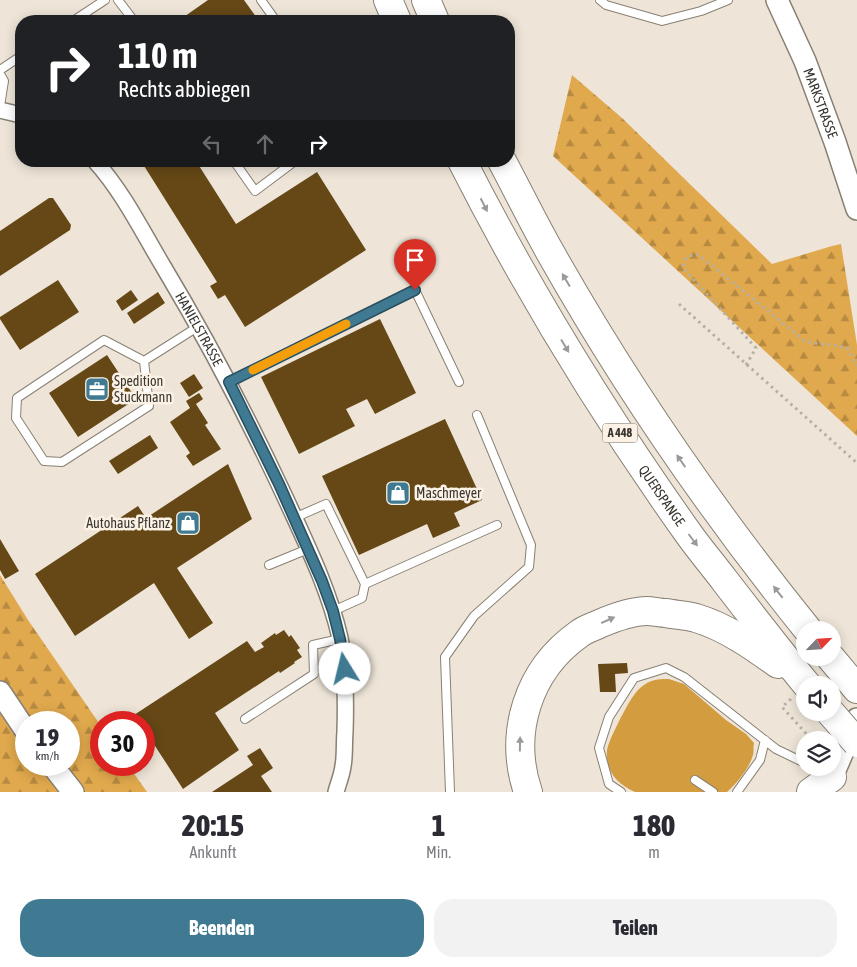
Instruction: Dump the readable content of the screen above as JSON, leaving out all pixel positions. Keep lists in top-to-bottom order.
{
  "streets": {
    "highway": ["A 448", "QUERSPANGE"],
    "main road": ["MARKSTRASSE"],
    "street": ["HANIELSTRASSE"]
  },
  "places": {
    "office": ["Spedition Stuckmann"],
    "shop": ["Maschmeyer", "Autohaus Pflanz"]
  },
  "north": "top right",
  "page": {
    "turn": ["110 m", "Rechts abbiegen"],
    "speed": "19 km/h",
    "limit": "30",
    "eta": [
      "20:15",
      "Ankunft",
      "1",
      "Min.",
      "180",
      "m"
    ],
    "buttons": ["Beenden", "Teilen"]
  }
}
